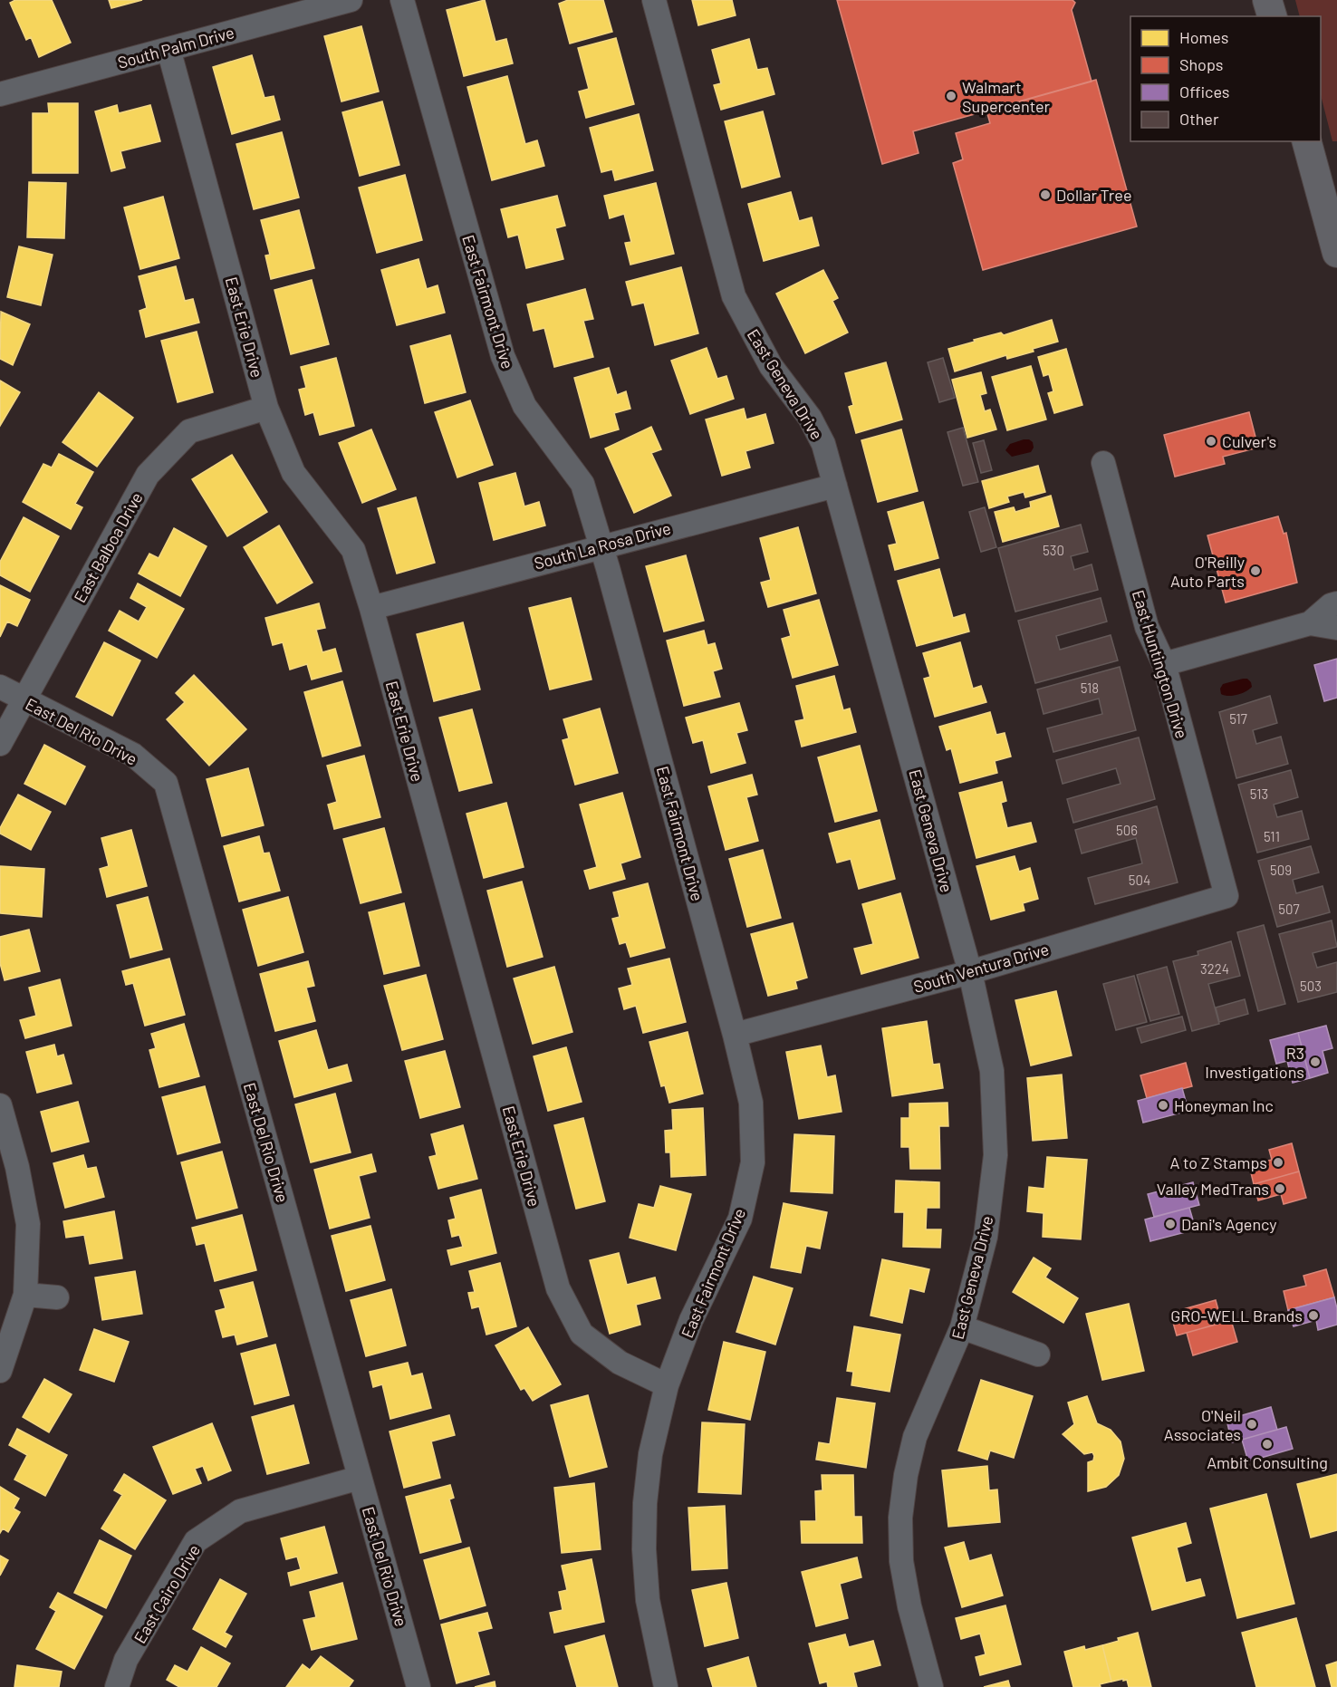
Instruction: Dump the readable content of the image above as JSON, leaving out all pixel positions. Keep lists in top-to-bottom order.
{
  "streets": {
    "street": [
      "South Palm Drive",
      "East Fairmont Drive",
      "East Erie Drive",
      "East Geneva Drive",
      "South La Rosa Drive",
      "East Balboa Drive",
      "East Huntington Drive",
      "East Del Rio Drive",
      "South Ventura Drive",
      "East Cairo Drive"
    ]
  },
  "crossings": [
    ["South Palm Drive", "East Erie Drive"],
    ["East Fairmont Drive", "East Erie Drive"],
    ["East Fairmont Drive", "South La Rosa Drive"],
    ["East Fairmont Drive", "South Ventura Drive"],
    ["East Erie Drive", "South La Rosa Drive"],
    ["East Erie Drive", "East Balboa Drive"],
    ["East Geneva Drive", "South La Rosa Drive"],
    ["East Geneva Drive", "South Ventura Drive"],
    ["East Balboa Drive", "East Del Rio Drive"],
    ["East Huntington Drive", "South Ventura Drive"],
    ["East Del Rio Drive", "East Cairo Drive"]
  ],
  "places": [
    "Walmart Supercenter",
    "Dollar Tree",
    "Culver's",
    "O'Reilly Auto Parts",
    "R3 Investigations",
    "Honeyman Inc",
    "A to Z Stamps",
    "Valley MedTrans",
    "Dani's Agency",
    "GRO-WELL Brands",
    "O'Neil Associates",
    "Ambit Consulting"
  ],
  "house_numbers": [
    "530",
    "518",
    "517",
    "513",
    "506",
    "511",
    "509",
    "504",
    "507",
    "3224",
    "503"
  ],
  "legend": [
    "Homes",
    "Shops",
    "Offices",
    "Other"
  ]
}
